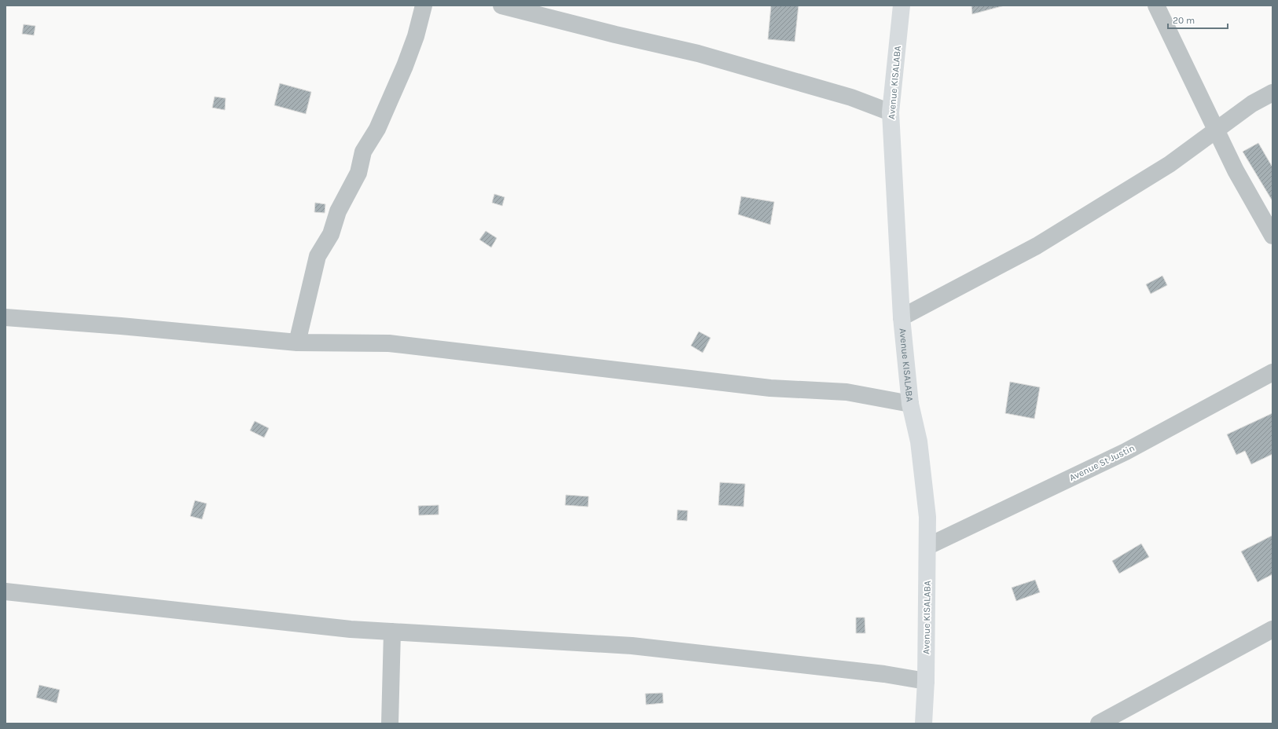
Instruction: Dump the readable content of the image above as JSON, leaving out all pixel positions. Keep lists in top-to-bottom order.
{
  "streets": {
    "street": ["Avenue KISALABA", "Avenue St Justin"]
  },
  "crossings": [
    ["Avenue KISALABA", "Avenue St Justin"]
  ],
  "scale_bar": "20 m"
}
